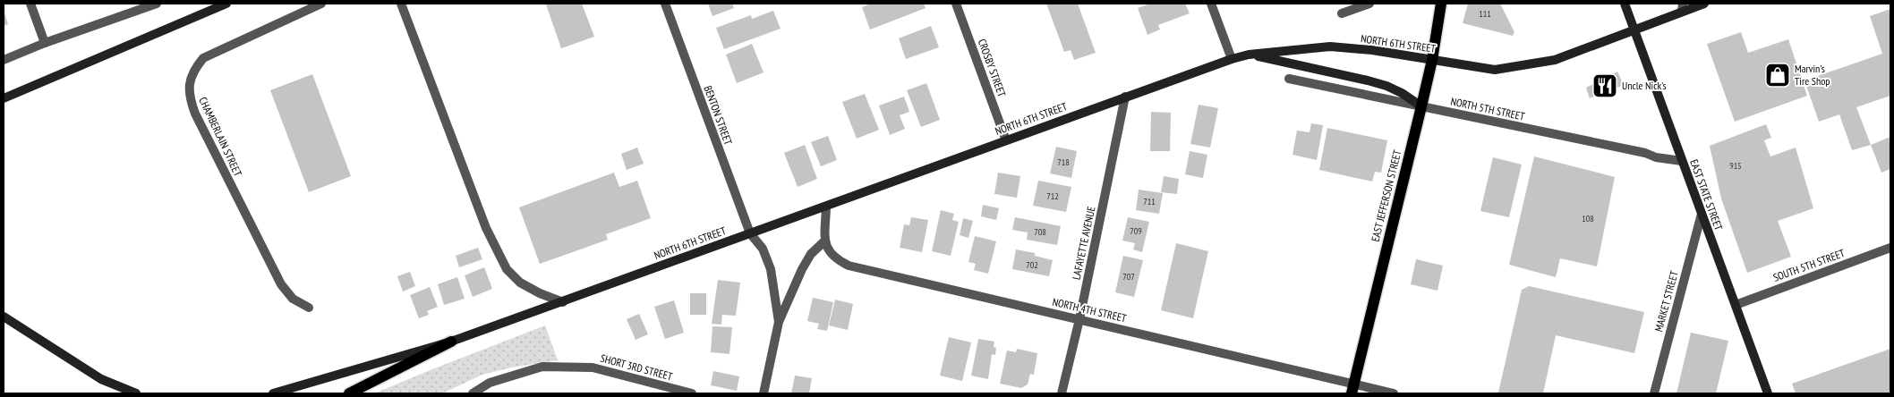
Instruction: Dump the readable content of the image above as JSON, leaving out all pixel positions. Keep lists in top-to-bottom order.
{
  "streets": {
    "main road": ["NORTH 6TH STREET", "EAST STATE STREET", "EAST JEFFERSON STREET"],
    "street": [
      "CROSBY STREET",
      "NORTH 5TH STREET",
      "BENTON STREET",
      "CHAMBERLAIN STREET",
      "LAFAYETTE AVENUE",
      "SOUTH 5TH STREET",
      "MARKET STREET",
      "NORTH 4TH STREET",
      "SHORT 3RD STREET"
    ]
  },
  "crossings": [
    ["NORTH 6TH STREET", "CROSBY STREET"],
    ["NORTH 6TH STREET", "BENTON STREET"],
    ["NORTH 6TH STREET", "EAST STATE STREET"],
    ["NORTH 6TH STREET", "EAST JEFFERSON STREET"],
    ["NORTH 6TH STREET", "LAFAYETTE AVENUE"],
    ["NORTH 5TH STREET", "EAST STATE STREET"],
    ["NORTH 5TH STREET", "EAST JEFFERSON STREET"],
    ["EAST STATE STREET", "SOUTH 5TH STREET"],
    ["EAST STATE STREET", "MARKET STREET"],
    ["EAST JEFFERSON STREET", "NORTH 4TH STREET"],
    ["LAFAYETTE AVENUE", "NORTH 4TH STREET"]
  ],
  "places": {
    "shop": ["Marvin's Tire Shop"],
    "restaurant": ["Uncle Nick's"]
  },
  "house_numbers": [
    "111",
    "718",
    "915",
    "712",
    "711",
    "108",
    "709",
    "708",
    "702",
    "707"
  ]
}
